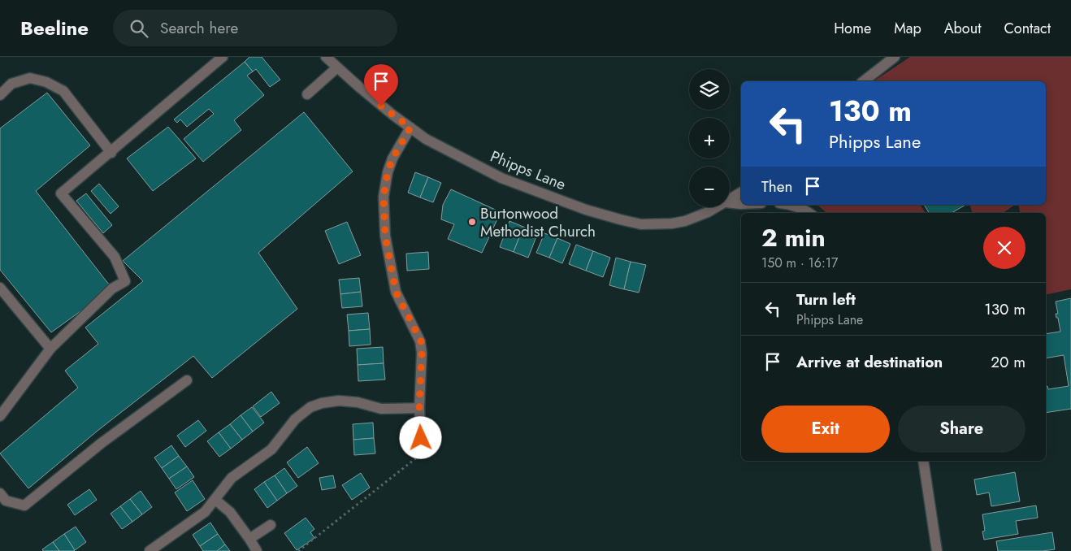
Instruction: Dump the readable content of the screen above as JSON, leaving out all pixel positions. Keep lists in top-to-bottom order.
{
  "streets": {
    "street": ["Phipps Lane"]
  },
  "places": ["Burtonwood Methodist Church"],
  "page": {
    "header": "Beeline",
    "search": "Search here",
    "nav": [
      "Home",
      "Map",
      "About",
      "Contact"
    ],
    "map_buttons": ["+", "−"],
    "turn": ["130 m", "Phipps Lane"],
    "then": "Then",
    "heading": ["2 min", "150 m · 16:17"],
    "list": [
      {
        "name": "Turn left",
        "note": "Phipps Lane",
        "value": "130 m"
      },
      {
        "name": "Arrive at destination",
        "value": "20 m"
      }
    ],
    "buttons": ["Exit", "Share"]
  }
}
